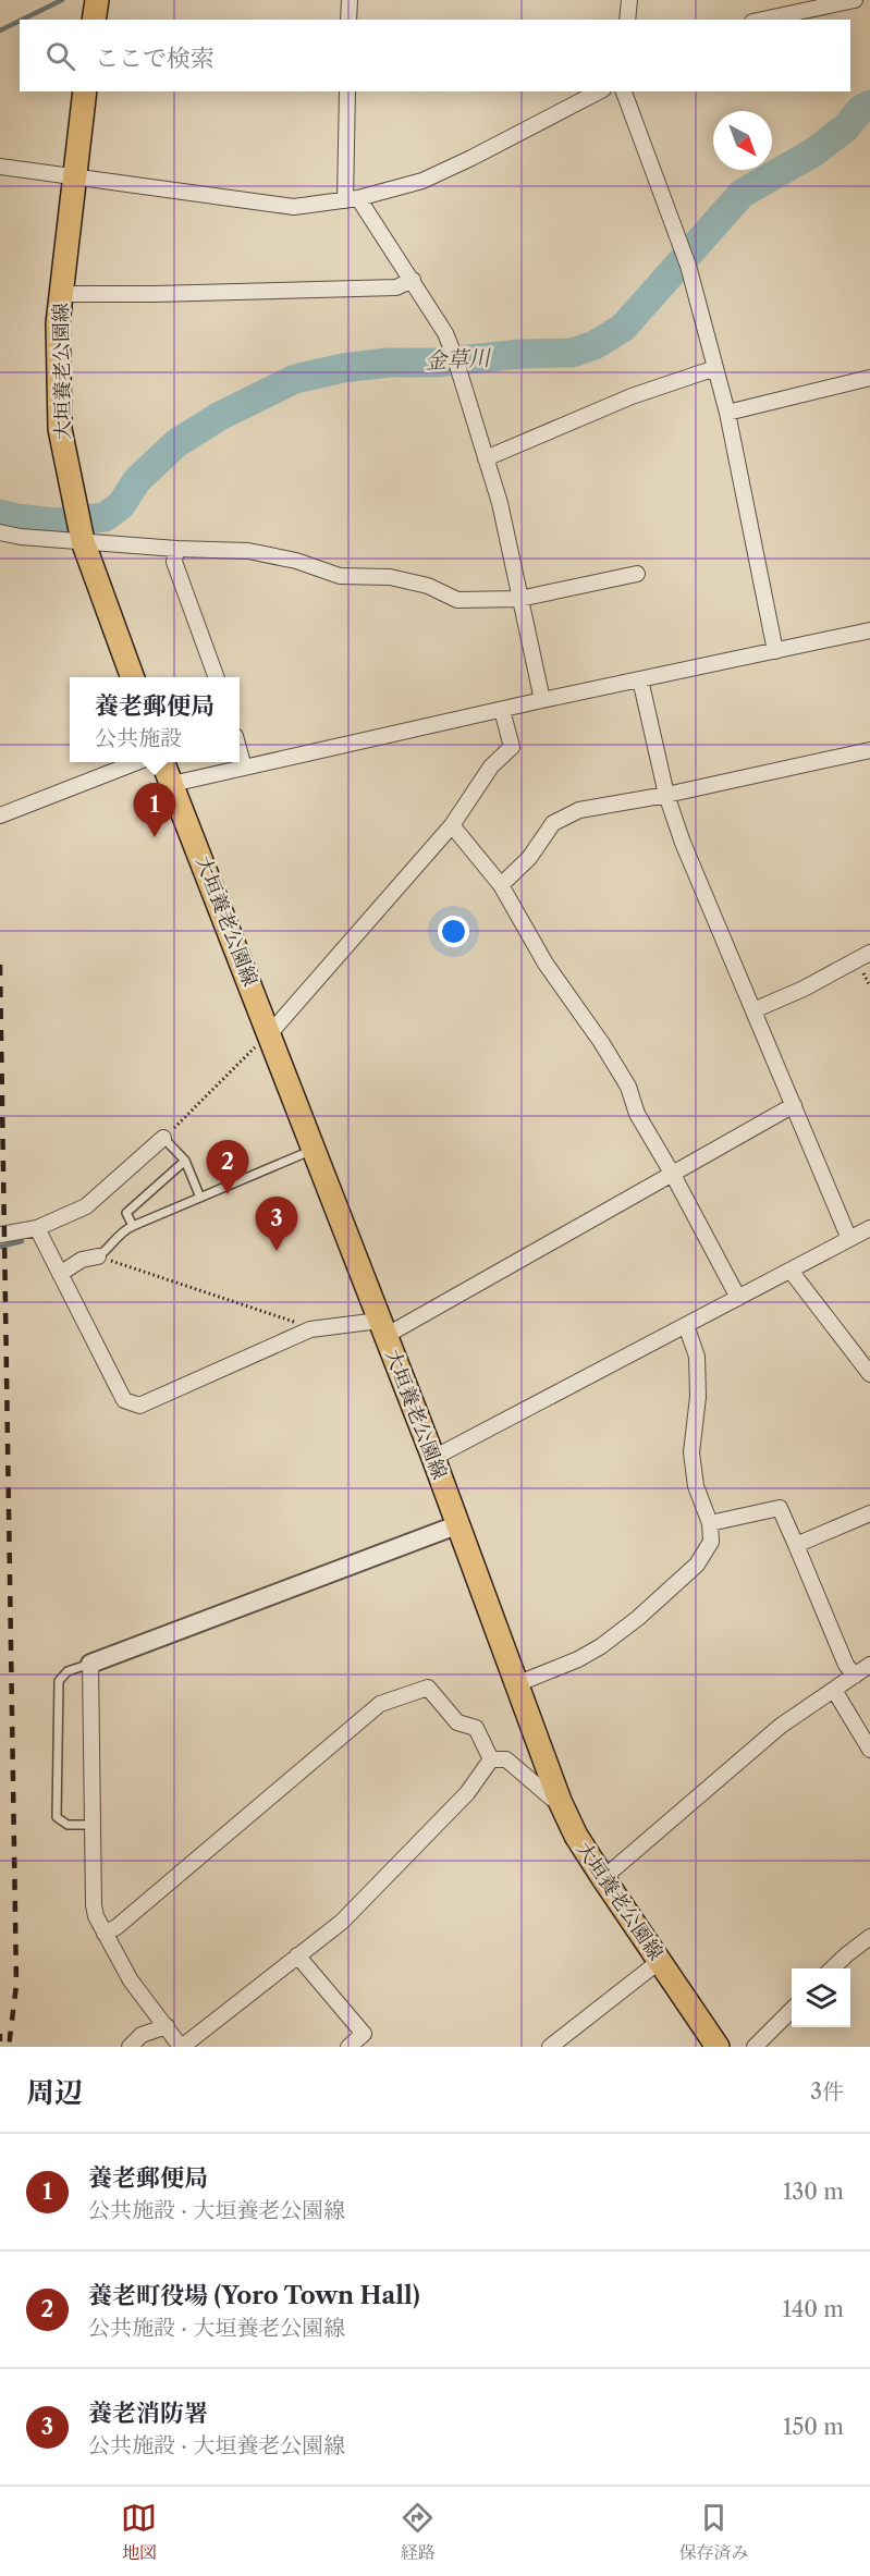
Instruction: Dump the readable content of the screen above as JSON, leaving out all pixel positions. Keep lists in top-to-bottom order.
{
  "streets": {
    "main road": ["大垣養老公園線"]
  },
  "water": ["金草川"],
  "north": "bottom right",
  "page": {
    "search": "ここで検索",
    "popup": ["養老郵便局", "公共施設"],
    "pins": ["1", "2", "3"],
    "heading": ["周辺", "3件"],
    "list": [
      {
        "mark": "1",
        "name": "養老郵便局",
        "note": "公共施設 · 大垣養老公園線",
        "value": "130 m"
      },
      {
        "mark": "2",
        "name": "養老町役場 (Yoro Town Hall)",
        "note": "公共施設 · 大垣養老公園線",
        "value": "140 m"
      },
      {
        "mark": "3",
        "name": "養老消防署",
        "note": "公共施設 · 大垣養老公園線",
        "value": "150 m"
      }
    ],
    "nav": ["地図", "経路", "保存済み"]
  }
}
